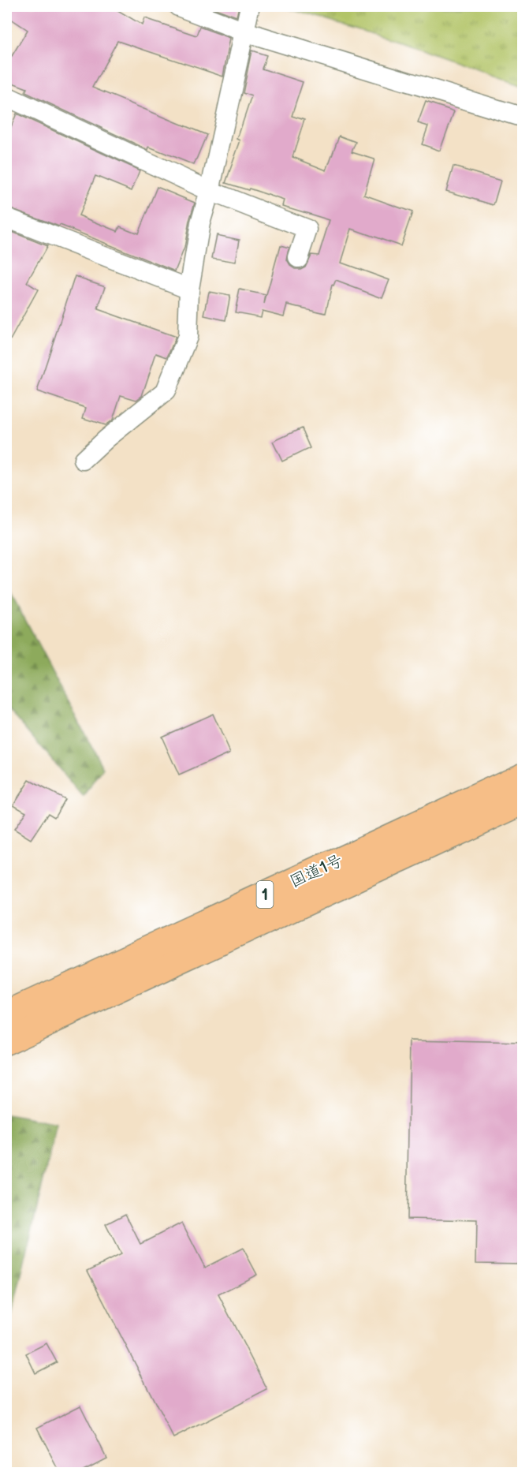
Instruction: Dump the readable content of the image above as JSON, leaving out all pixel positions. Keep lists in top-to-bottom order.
{
  "streets": {
    "highway": ["国道1号", "1"]
  }
}
